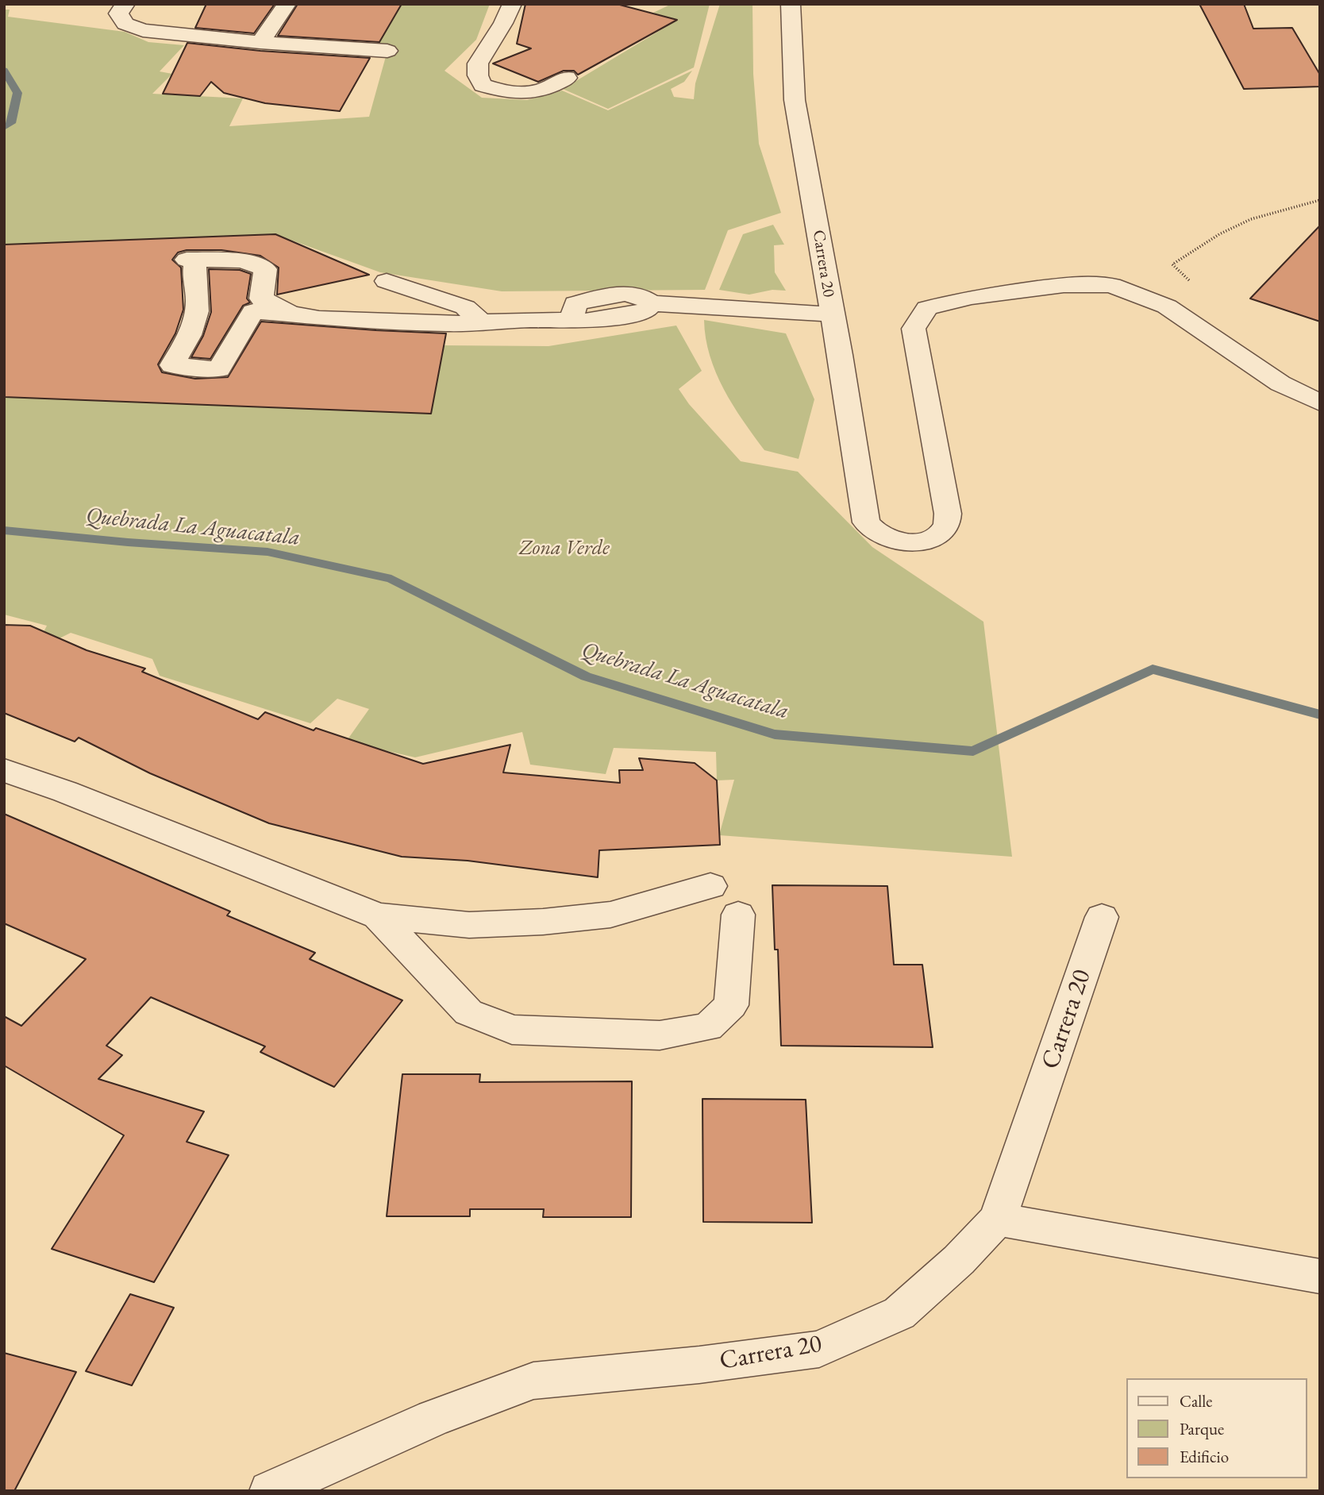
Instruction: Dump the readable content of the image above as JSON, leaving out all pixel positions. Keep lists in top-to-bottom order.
{
  "streets": {
    "street": ["Carrera 20"]
  },
  "water": ["Quebrada La Aguacatala"],
  "parks": ["Zona Verde"],
  "legend": ["Calle", "Parque", "Edificio"]
}
